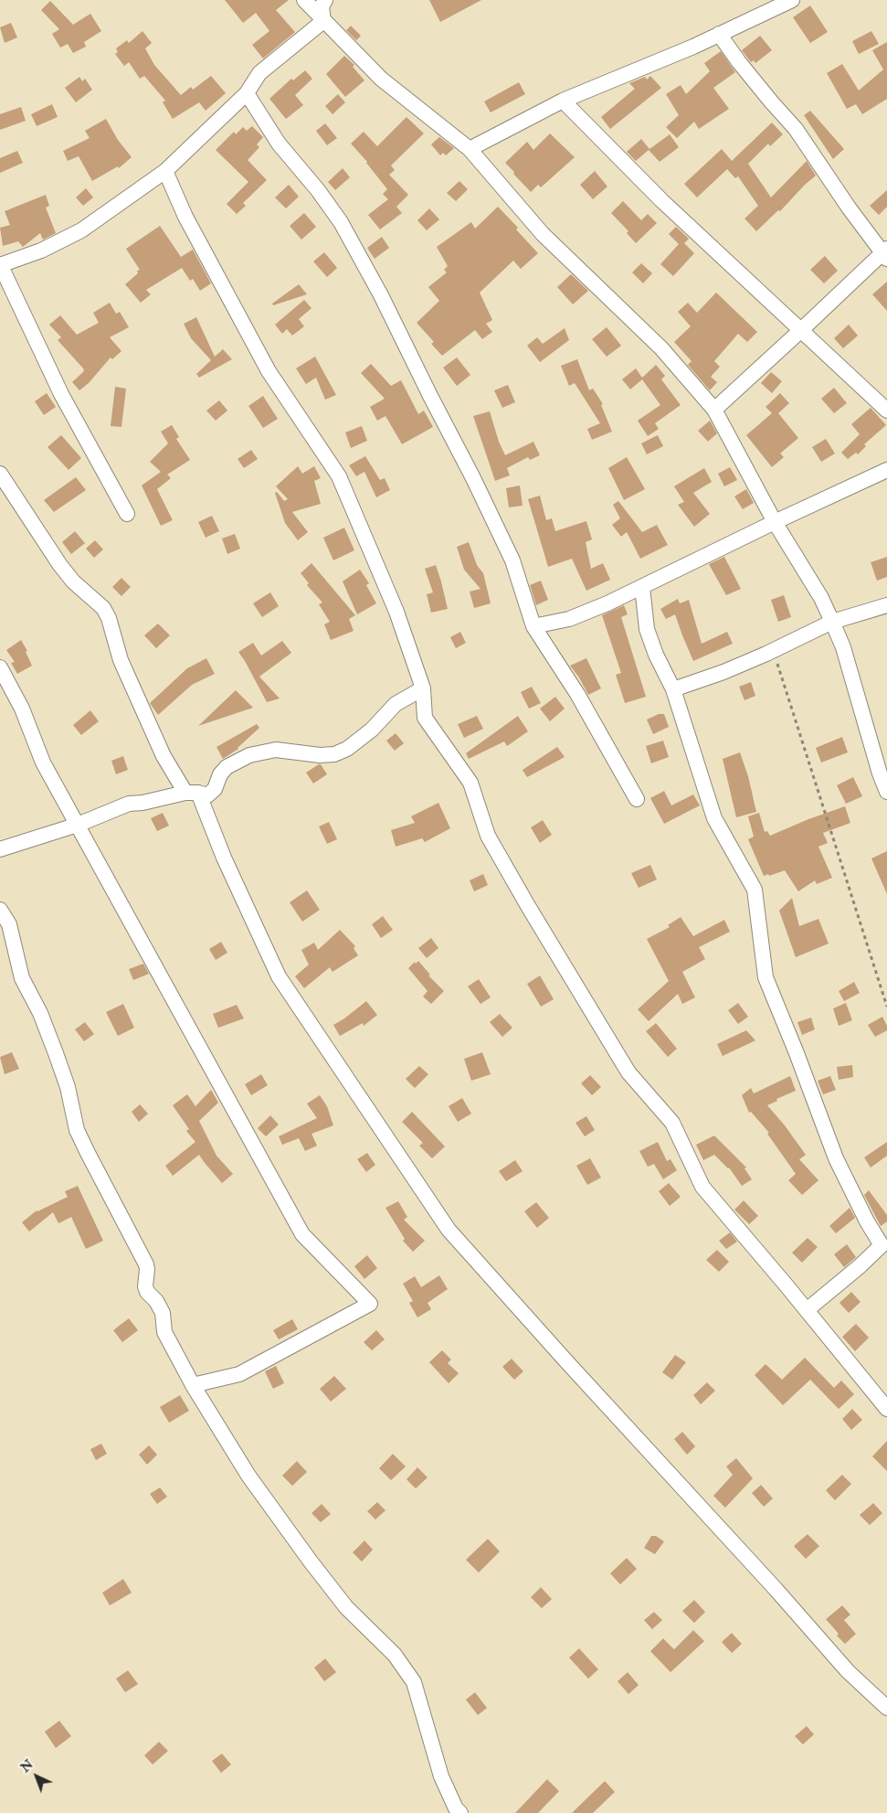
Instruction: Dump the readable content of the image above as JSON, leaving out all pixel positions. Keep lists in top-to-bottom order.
{
  "north": "top left"
}
